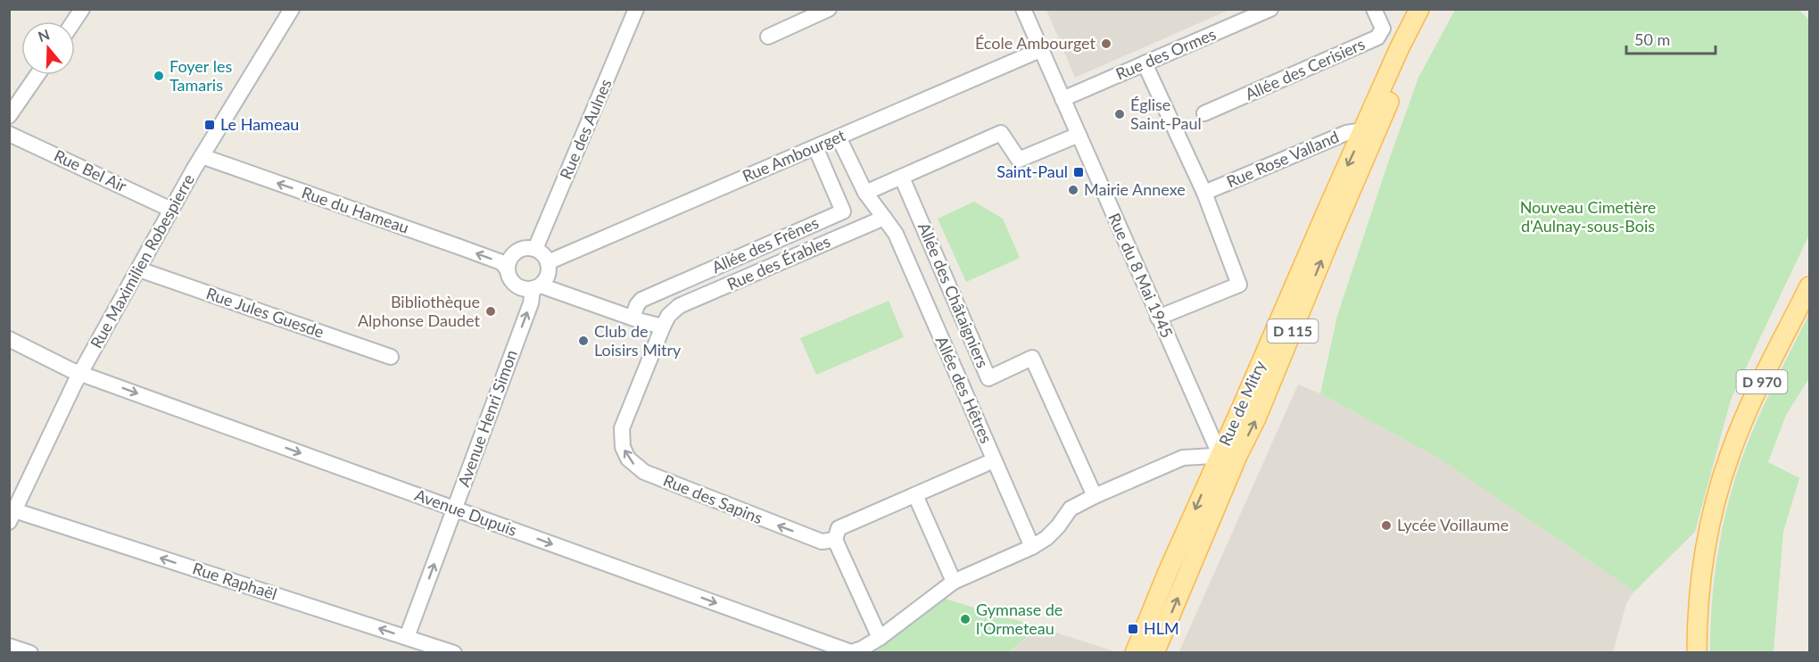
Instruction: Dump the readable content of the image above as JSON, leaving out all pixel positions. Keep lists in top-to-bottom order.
{
  "streets": {
    "main road": ["D 115", "D 970", "Rue de Mitry"],
    "street": [
      "Rue des Ormes",
      "Allée des Cerisiers",
      "Rue des Aulnes",
      "Rue Ambourget",
      "Rue Rose Valland",
      "Rue Bel Air",
      "Rue du Hameau",
      "Allée des Frênes",
      "Rue Maximilien Robespierre",
      "Rue des Érables",
      "Rue du 8 Mai 1945",
      "Allée des Châtaigniers",
      "Rue Jules Guesde",
      "Allée des Hêtres",
      "Avenue Henri Simon",
      "Rue des Sapins",
      "Avenue Dupuis",
      "Rue Raphaël"
    ]
  },
  "crossings": [
    ["Rue des Ormes", "Rue du 8 Mai 1945"],
    ["Rue des Aulnes", "Rue Ambourget"],
    ["Rue des Aulnes", "Rue du Hameau"],
    ["Rue des Aulnes", "Avenue Henri Simon"],
    ["Rue Ambourget", "Rue du Hameau"],
    ["Rue Ambourget", "Allée des Frênes"],
    ["Rue Ambourget", "Rue du 8 Mai 1945"],
    ["Rue Ambourget", "Avenue Henri Simon"],
    ["Rue Rose Valland", "Rue de Mitry"],
    ["Rue Bel Air", "Rue Maximilien Robespierre"],
    ["Rue du Hameau", "Rue Maximilien Robespierre"],
    ["Rue du Hameau", "Avenue Henri Simon"],
    ["Rue Maximilien Robespierre", "Rue Jules Guesde"],
    ["Rue Maximilien Robespierre", "Avenue Dupuis"],
    ["Rue Maximilien Robespierre", "Rue Raphaël"],
    ["Rue des Érables", "Allée des Hêtres"],
    ["Rue des Érables", "Rue des Sapins"],
    ["Rue du 8 Mai 1945", "Rue de Mitry"],
    ["Avenue Henri Simon", "Avenue Dupuis"],
    ["Avenue Henri Simon", "Rue Raphaël"]
  ],
  "one_way": [
    "Rue du Hameau",
    "Avenue Henri Simon",
    "Avenue Dupuis",
    "Rue Raphaël"
  ],
  "parks": ["Nouveau Cimetière d'Aulnay-sous-Bois"],
  "places": {
    "other": [
      "École Ambourget",
      "Foyer les Tamaris",
      "Église Saint-Paul",
      "Mairie Annexe",
      "Bibliothèque Alphonse Daudet",
      "Club de Loisirs Mitry",
      "Lycée Voillaume",
      "Gymnase de l'Ormeteau"
    ],
    "transit": ["Le Hameau", "Saint-Paul", "HLM"]
  },
  "scale_bar": "50 m",
  "north": "top"
}
